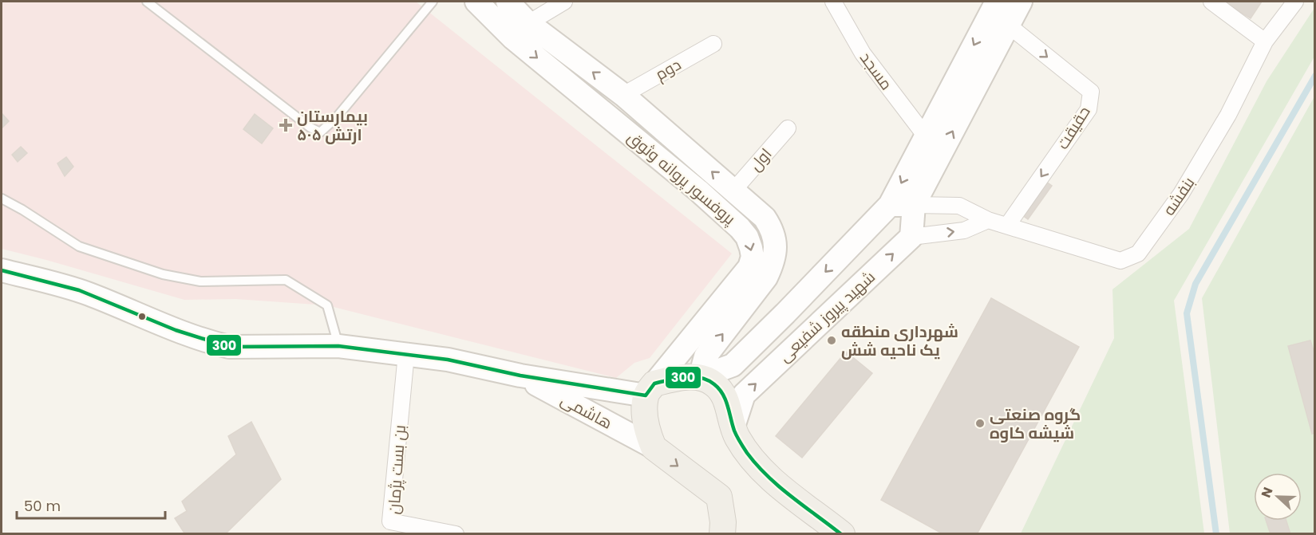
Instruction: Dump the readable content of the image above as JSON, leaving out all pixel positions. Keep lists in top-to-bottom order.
{
  "streets": {
    "main road": ["پروفسور پروانه وثوق", "شهید پیروز شفیعی", "هاشمی"],
    "street": [
      "دوم",
      "مسجد",
      "حقیقت",
      "اول",
      "بنفشه",
      "بن بست پژمان"
    ]
  },
  "crossings": [
    ["دوم", "پروفسور پروانه وثوق"],
    ["مسجد", "شهید پیروز شفیعی"],
    ["حقیقت", "بنفشه"],
    ["حقیقت", "شهید پیروز شفیعی"],
    ["اول", "پروفسور پروانه وثوق"],
    ["پروفسور پروانه وثوق", "شهید پیروز شفیعی"],
    ["پروفسور پروانه وثوق", "هاشمی"],
    ["هاشمی", "بن بست پژمان"]
  ],
  "places": {
    "health": ["بیمارستان ۵۰۵ ارتش"],
    "other": ["شهرداری منطقه یک ناحیه شش", "گروه صنعتی شیشه کاوه"]
  },
  "lines": ["transit line 300"],
  "scale_bar": "50 m",
  "north": "left"
}
